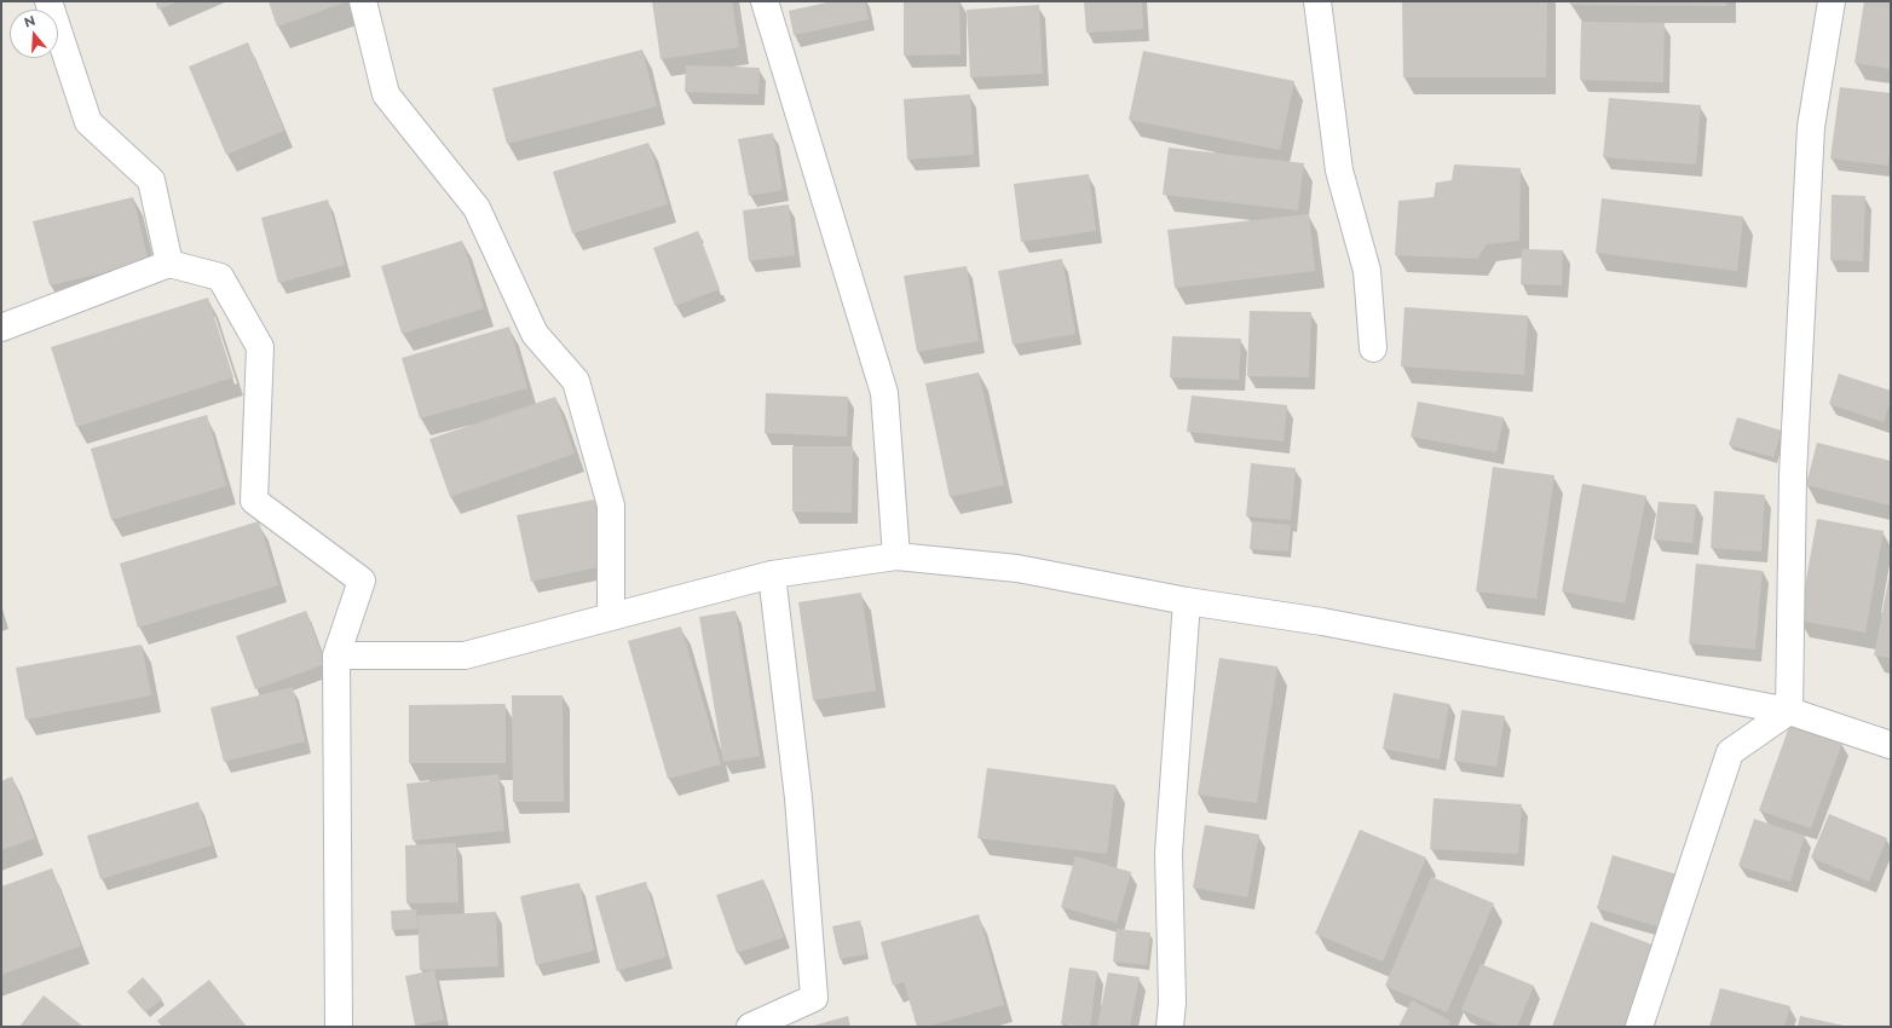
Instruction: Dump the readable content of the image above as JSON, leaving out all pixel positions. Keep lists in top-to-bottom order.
{
  "north": "top"
}
